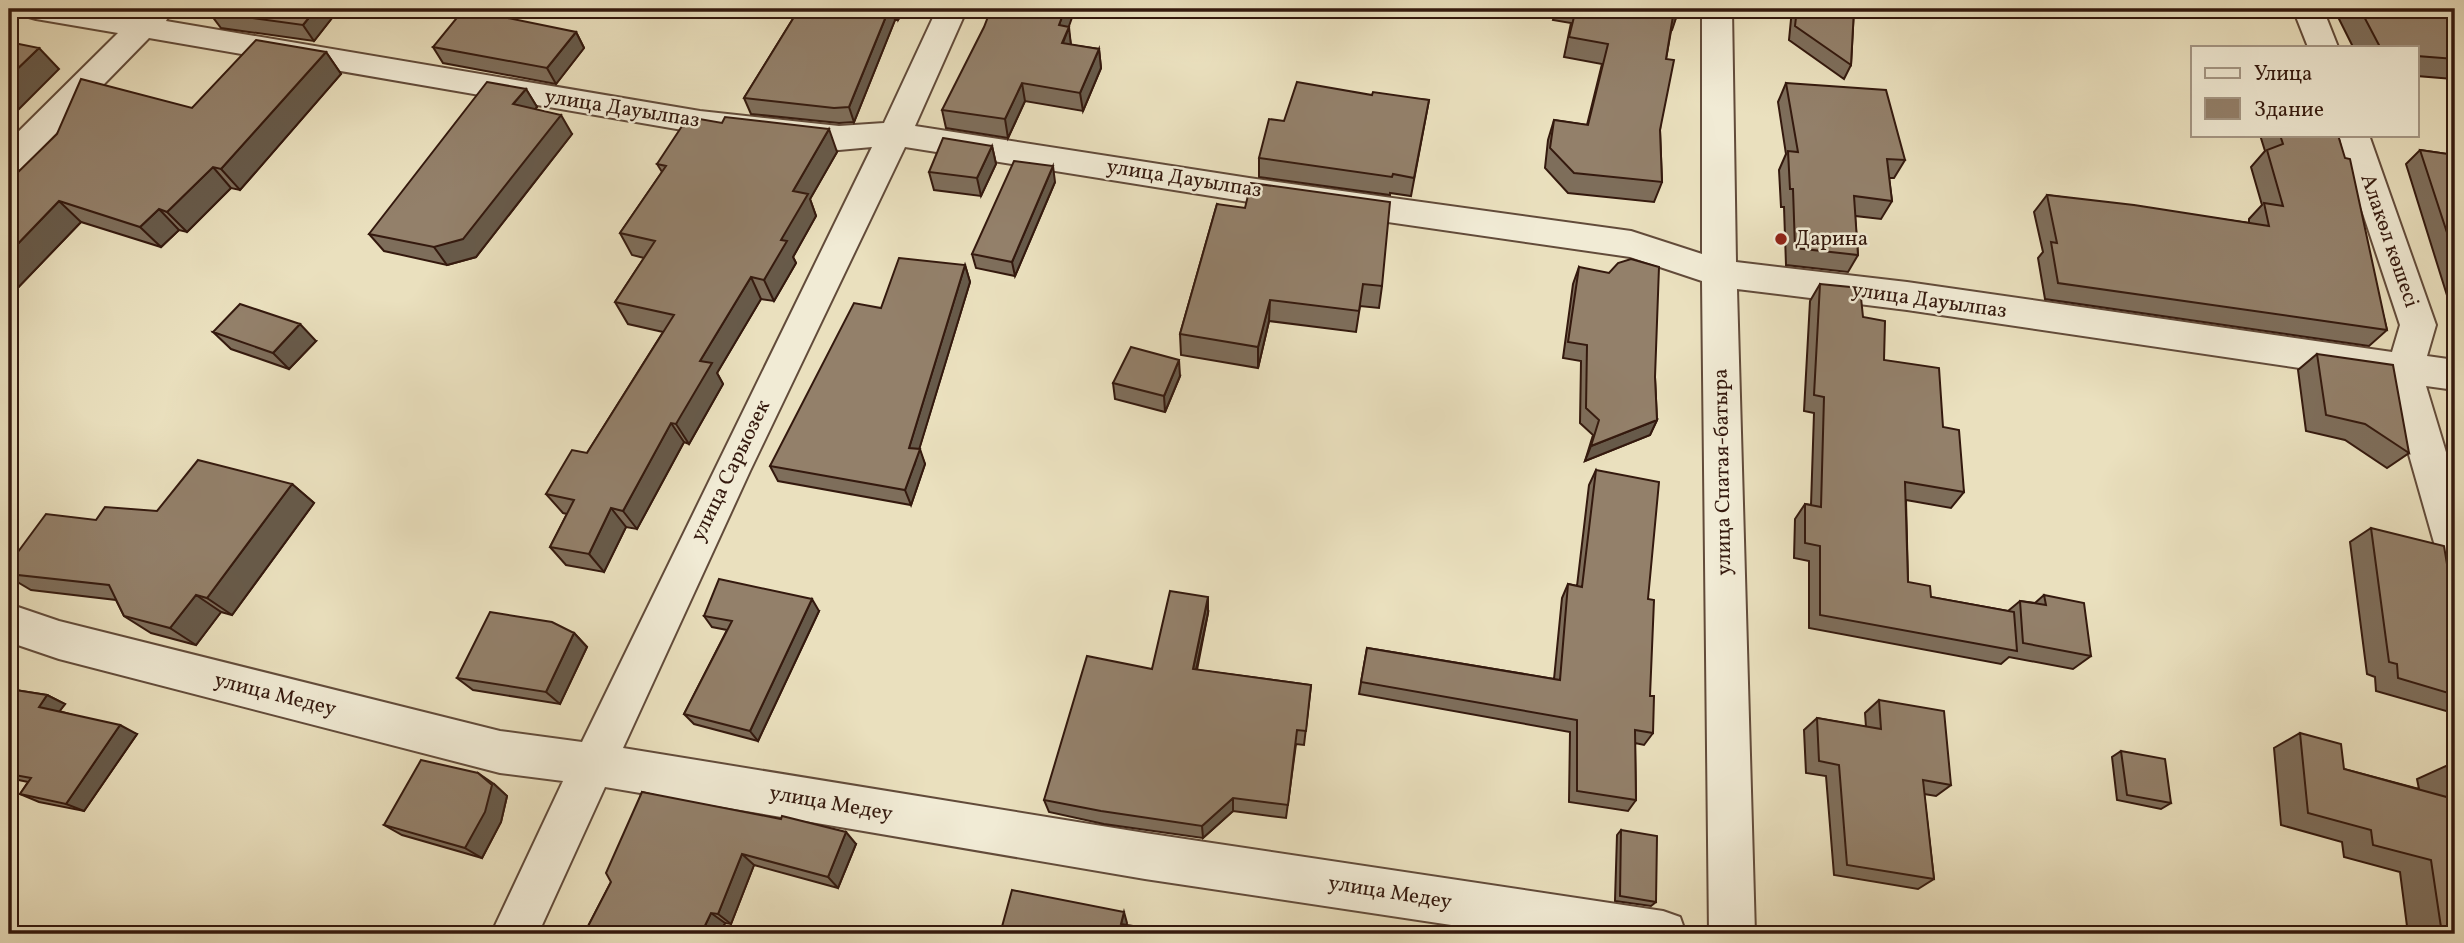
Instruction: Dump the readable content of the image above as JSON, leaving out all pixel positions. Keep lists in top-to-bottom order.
{
  "streets": {
    "street": [
      "улица Дауылпаз",
      "Алакөл көшесі",
      "улица Сарыозек",
      "улица Спатая-батыра",
      "улица Медеу"
    ]
  },
  "crossings": [
    ["улица Дауылпаз", "Алакөл көшесі"],
    ["улица Дауылпаз", "улица Сарыозек"],
    ["улица Дауылпаз", "улица Спатая-батыра"],
    ["улица Сарыозек", "улица Медеу"]
  ],
  "places": ["Дарина"],
  "legend": ["Улица", "Здание"]
}
